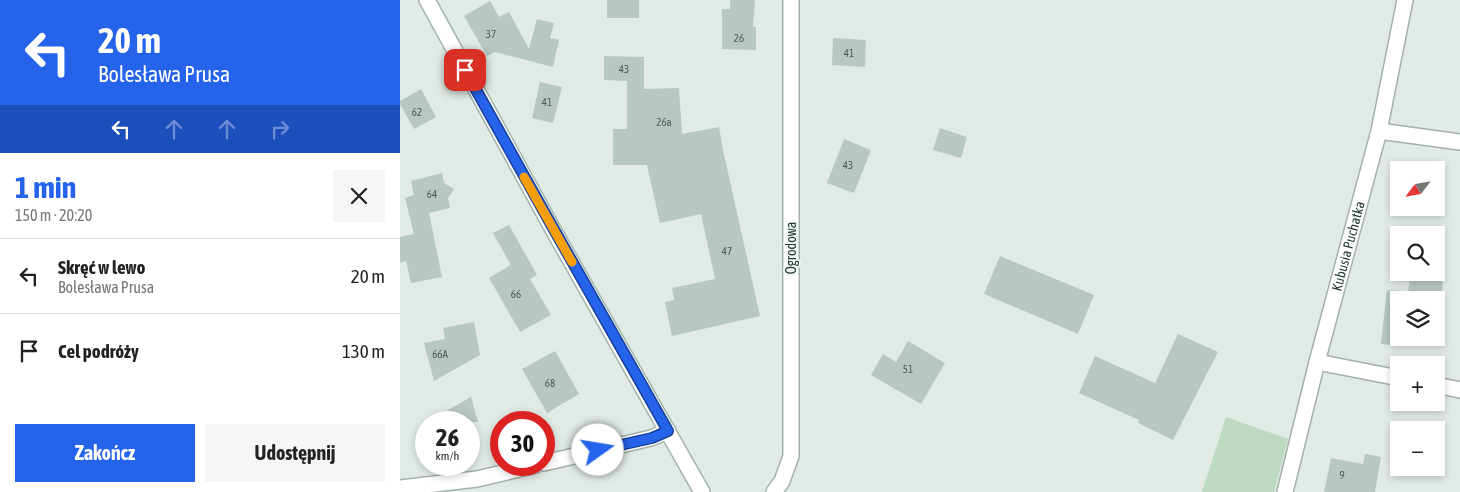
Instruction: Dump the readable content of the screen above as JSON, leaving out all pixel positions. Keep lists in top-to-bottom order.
{
  "streets": {
    "street": ["Kubusia Puchatka", "Ogrodowa"]
  },
  "house_numbers": [
    "37",
    "26",
    "41",
    "43",
    "41",
    "62",
    "26a",
    "43",
    "64",
    "47",
    "66",
    "66A",
    "51",
    "68",
    "9"
  ],
  "north": "bottom left",
  "page": {
    "turn": ["20 m", "Bolesława Prusa"],
    "heading": ["1 min", "150 m · 20:20"],
    "map_buttons": ["+", "−"],
    "list": [
      {
        "name": "Skręć w lewo",
        "note": "Bolesława Prusa",
        "value": "20 m"
      },
      {
        "name": "Cel podróży",
        "value": "130 m"
      }
    ],
    "speed": "26 km/h",
    "limit": "30",
    "buttons": ["Zakończ", "Udostępnij"]
  }
}
